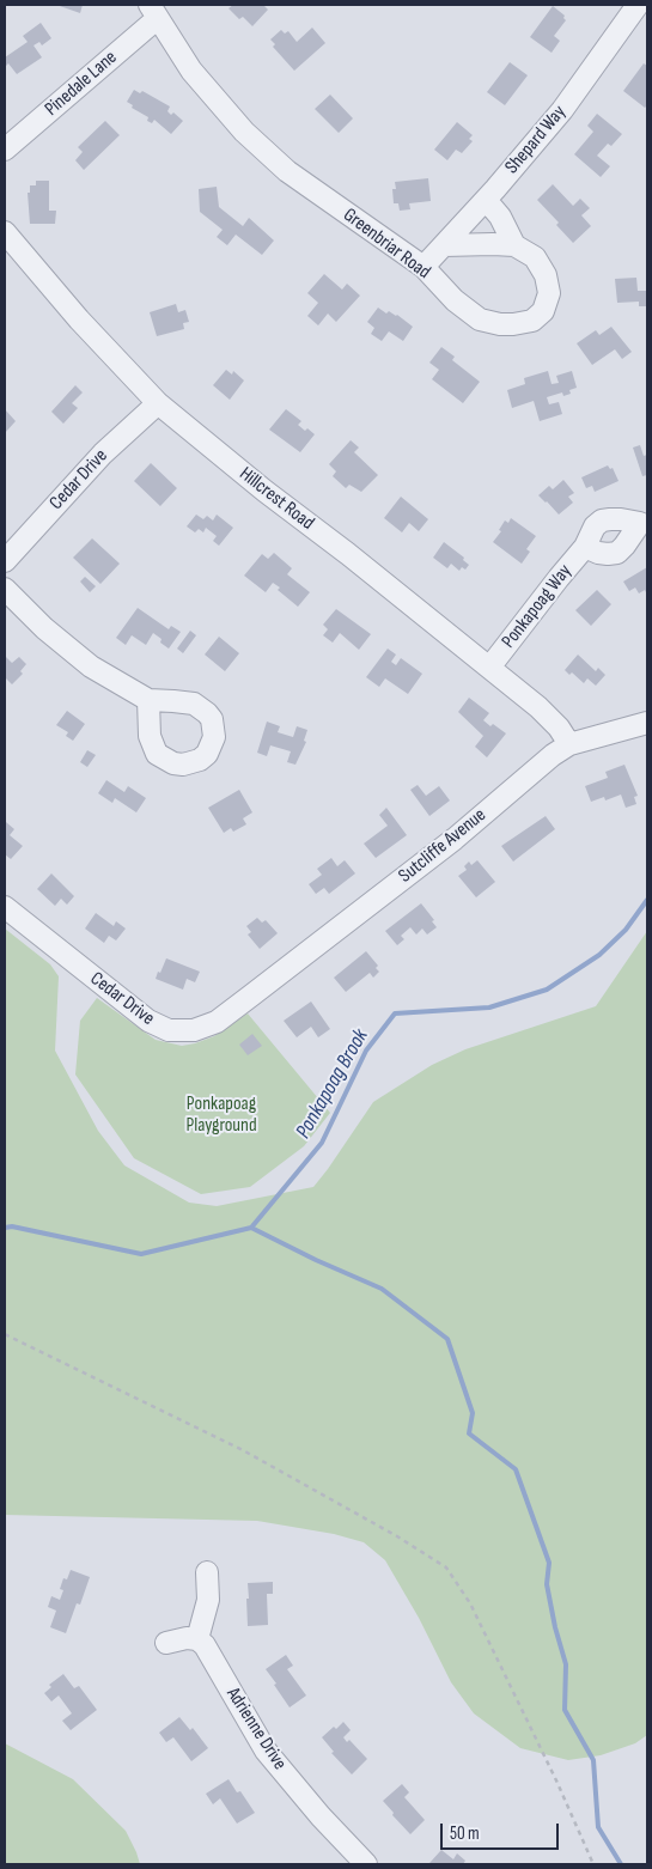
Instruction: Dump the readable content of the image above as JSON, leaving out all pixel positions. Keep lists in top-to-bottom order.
{
  "streets": {
    "street": [
      "Pinedale Lane",
      "Shepard Way",
      "Greenbriar Road",
      "Cedar Drive",
      "Hillcrest Road",
      "Ponkapoag Way",
      "Sutcliffe Avenue",
      "Adrienne Drive"
    ]
  },
  "crossings": [
    ["Pinedale Lane", "Greenbriar Road"],
    ["Shepard Way", "Greenbriar Road"],
    ["Cedar Drive", "Hillcrest Road"],
    ["Cedar Drive", "Sutcliffe Avenue"],
    ["Hillcrest Road", "Ponkapoag Way"],
    ["Hillcrest Road", "Sutcliffe Avenue"]
  ],
  "water": ["Ponkapoag Brook"],
  "parks": ["Ponkapoag Playground"],
  "scale_bar": "50 m"
}
